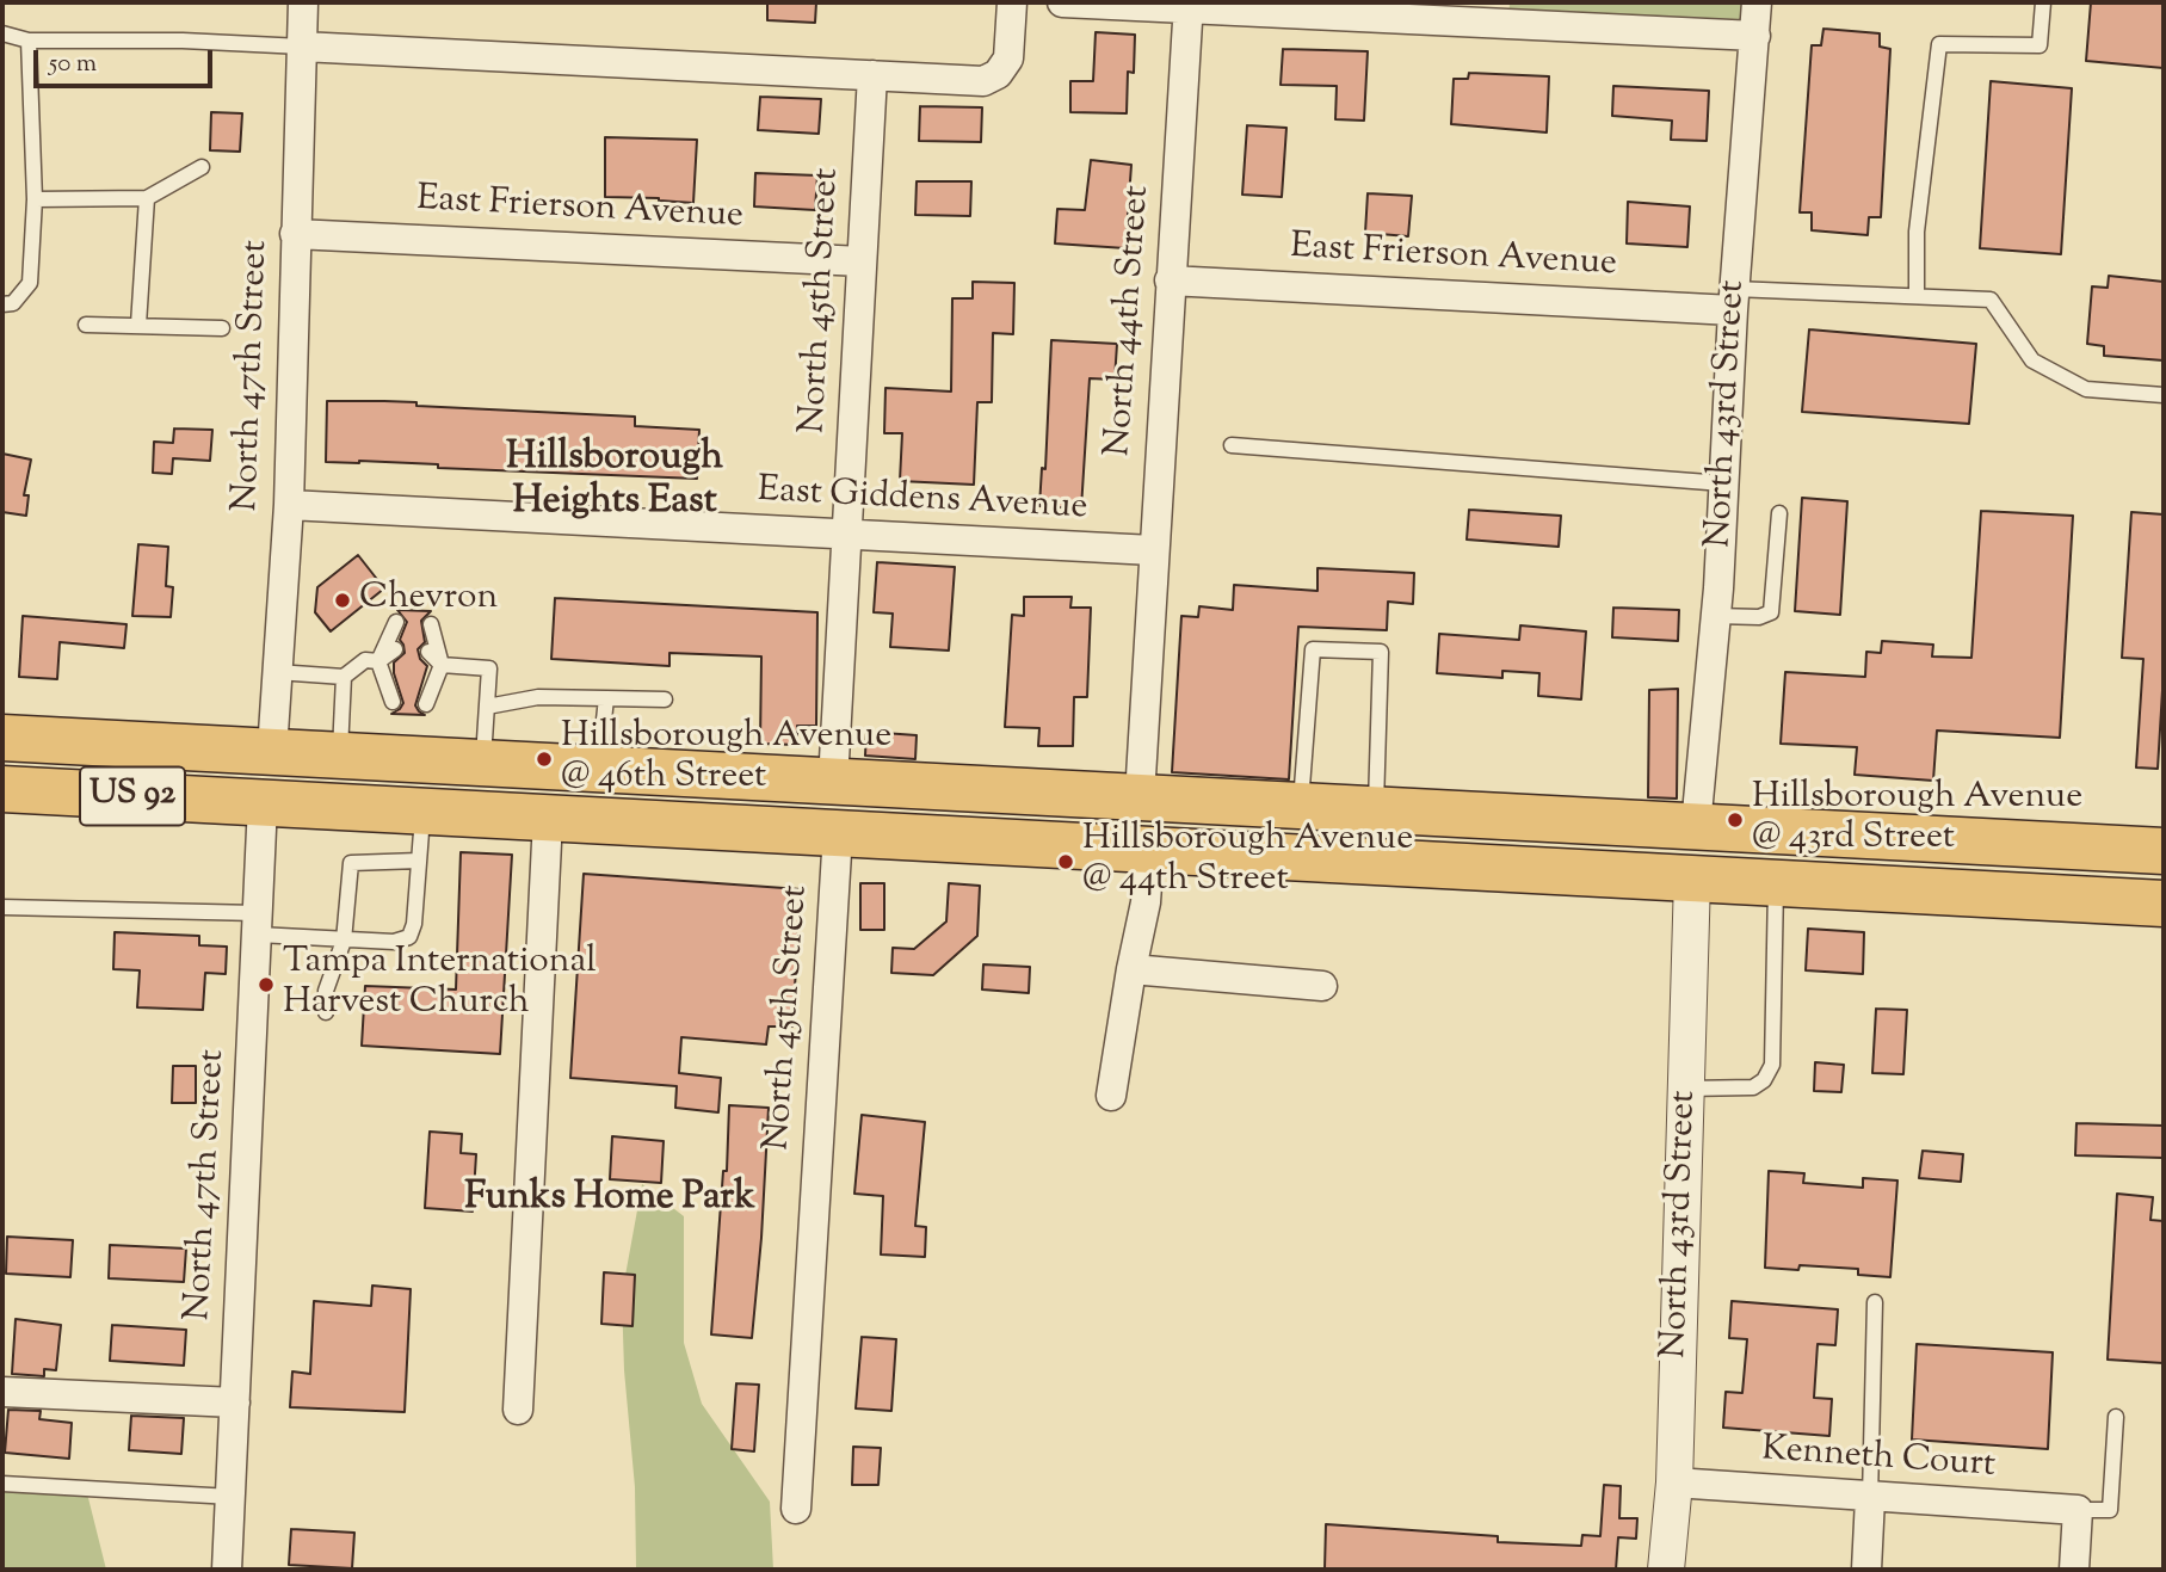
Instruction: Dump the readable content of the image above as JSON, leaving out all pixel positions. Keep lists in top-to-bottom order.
{
  "streets": {
    "main road": ["US 92"],
    "street": [
      "East Frierson Avenue",
      "North 45th Street",
      "North 44th Street",
      "North 47th Street",
      "North 43rd Street",
      "East Giddens Avenue",
      "Kenneth Court"
    ]
  },
  "crossings": [
    ["East Frierson Avenue", "North 45th Street"],
    ["East Frierson Avenue", "North 44th Street"],
    ["East Frierson Avenue", "North 47th Street"],
    ["East Frierson Avenue", "North 43rd Street"],
    ["North 45th Street", "East Giddens Avenue"],
    ["North 45th Street", "US 92"],
    ["North 44th Street", "East Giddens Avenue"],
    ["North 44th Street", "US 92"],
    ["North 47th Street", "East Giddens Avenue"],
    ["North 47th Street", "US 92"],
    ["North 43rd Street", "US 92"],
    ["North 43rd Street", "Kenneth Court"]
  ],
  "districts": ["Hillsborough Heights East", "Funks Home Park"],
  "places": [
    "Chevron",
    "Hillsborough Avenue @ 46th Street",
    "Hillsborough Avenue @ 43rd Street",
    "Hillsborough Avenue @ 44th Street",
    "Tampa International Harvest Church"
  ],
  "scale_bar": "50 m"
}
